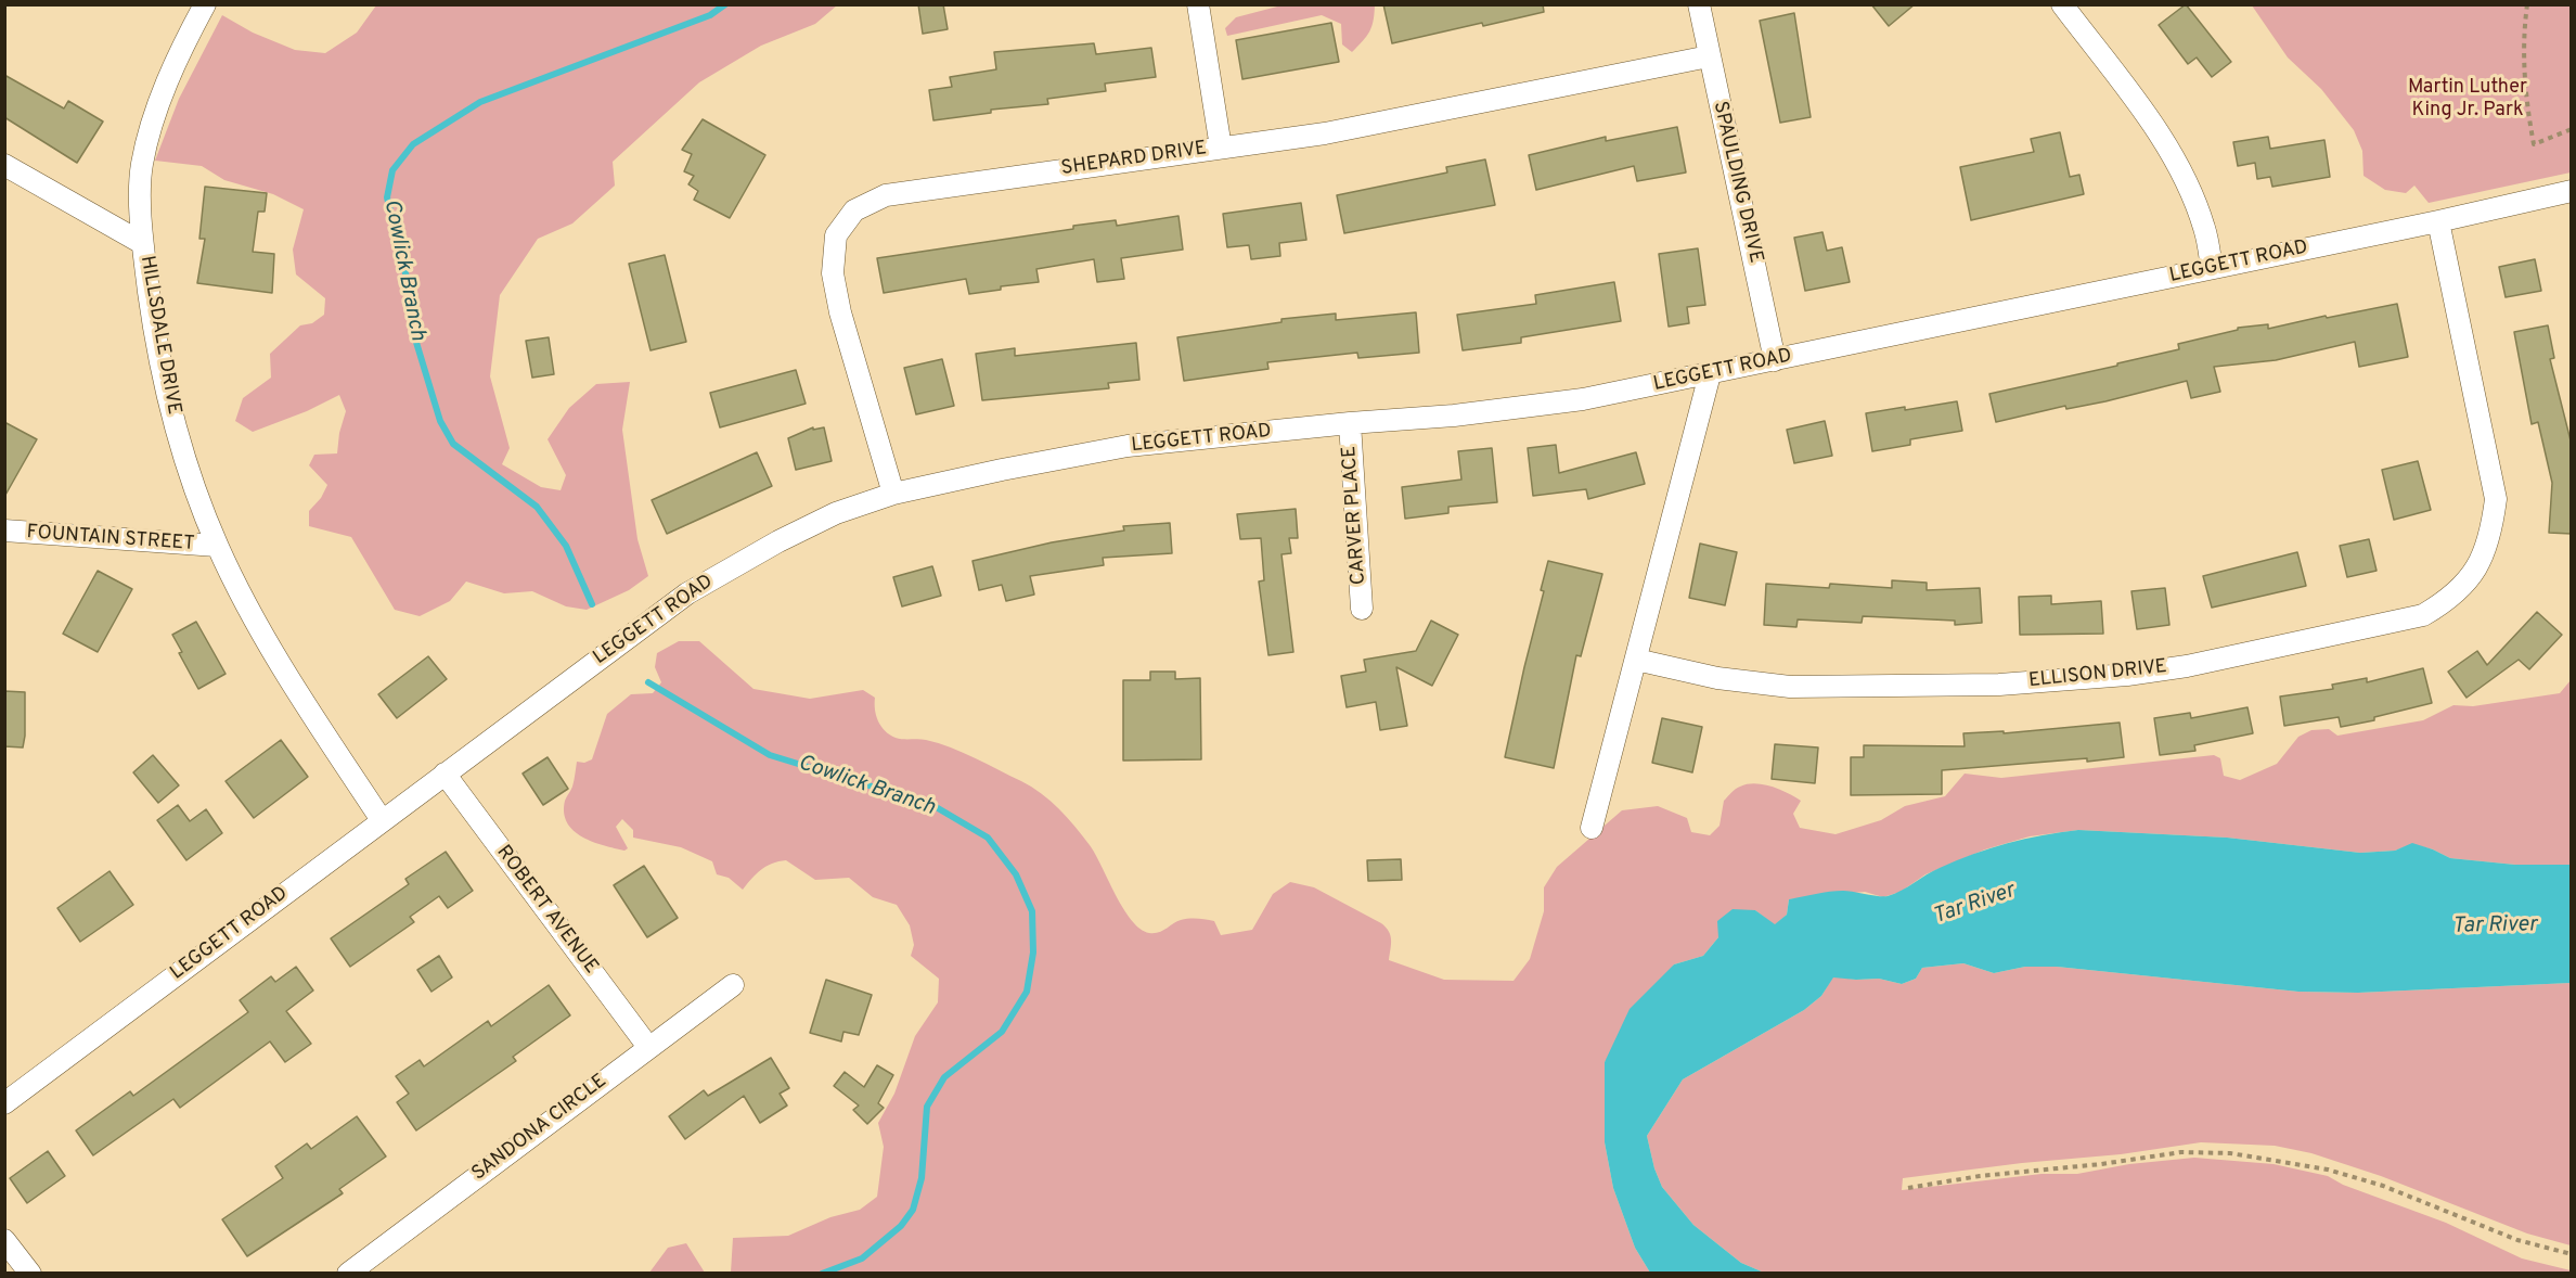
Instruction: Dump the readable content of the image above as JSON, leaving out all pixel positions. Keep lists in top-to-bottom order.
{
  "streets": {
    "street": [
      "SHEPARD DRIVE",
      "SPAULDING DRIVE",
      "LEGGETT ROAD",
      "HILLSDALE DRIVE",
      "CARVER PLACE",
      "FOUNTAIN STREET",
      "ELLISON DRIVE",
      "ROBERT AVENUE",
      "SANDONA CIRCLE"
    ]
  },
  "crossings": [
    ["SHEPARD DRIVE", "SPAULDING DRIVE"],
    ["SHEPARD DRIVE", "LEGGETT ROAD"],
    ["SPAULDING DRIVE", "LEGGETT ROAD"],
    ["LEGGETT ROAD", "HILLSDALE DRIVE"],
    ["LEGGETT ROAD", "CARVER PLACE"],
    ["LEGGETT ROAD", "ELLISON DRIVE"],
    ["LEGGETT ROAD", "ROBERT AVENUE"],
    ["HILLSDALE DRIVE", "FOUNTAIN STREET"],
    ["ROBERT AVENUE", "SANDONA CIRCLE"]
  ],
  "water": ["Cowlick Branch", "Tar River"],
  "parks": ["Martin Luther King Jr. Park"]
}
